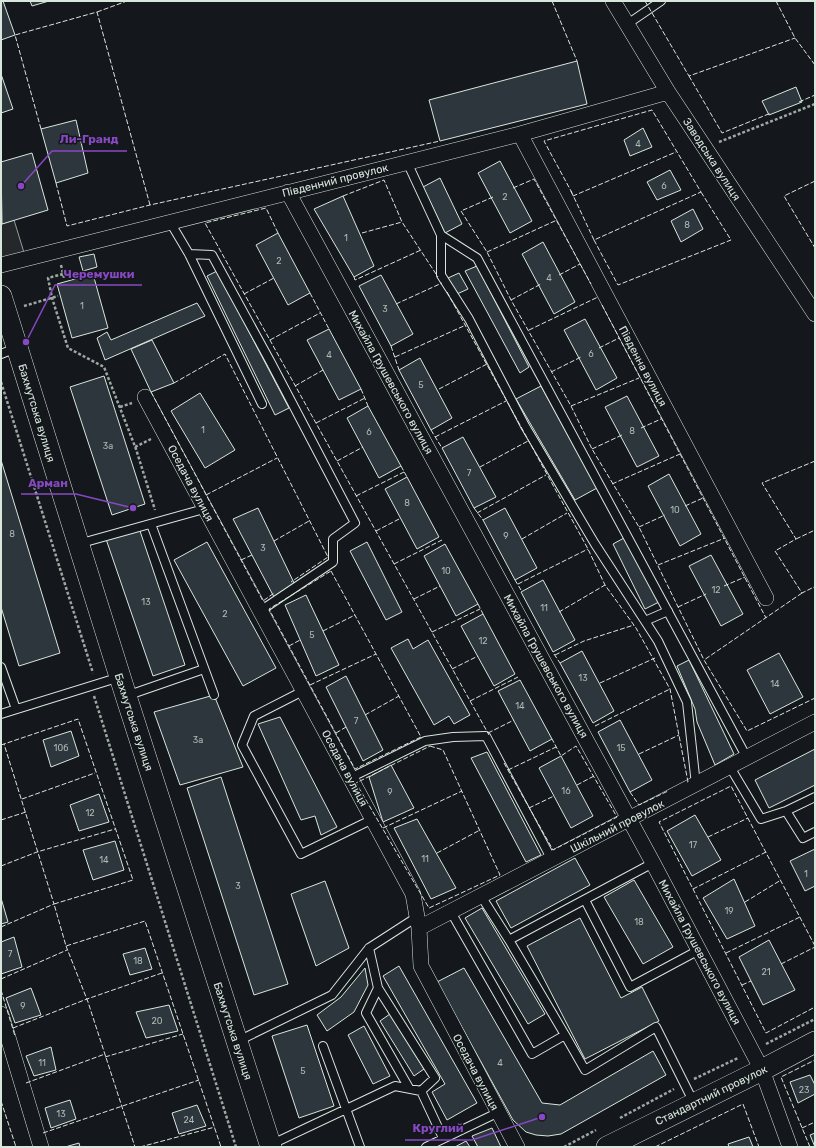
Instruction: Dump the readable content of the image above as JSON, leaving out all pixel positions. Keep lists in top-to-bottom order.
{
  "streets": {
    "street": [
      "Заводська вулиця",
      "Південний провулок",
      "Південна вулиця",
      "Михайла Грушевського вулиця",
      "Бахмутська вулиця",
      "Оседача вулиця",
      "Шкільний провулок",
      "Стандартний провулок"
    ]
  },
  "crossings": [
    ["Заводська вулиця", "Південний провулок"],
    ["Південний провулок", "Південна вулиця"],
    ["Південний провулок", "Михайла Грушевського вулиця"],
    ["Михайла Грушевського вулиця", "Шкільний провулок"],
    ["Михайла Грушевського вулиця", "Стандартний провулок"],
    ["Оседача вулиця", "Шкільний провулок"]
  ],
  "places": [
    "Ли-Гранд",
    "Черемушки",
    "Арман",
    "Круглий"
  ],
  "house_numbers": [
    "4",
    "6",
    "2",
    "8",
    "1",
    "2",
    "4",
    "1",
    "3",
    "6",
    "4",
    "5",
    "1",
    "8",
    "6",
    "3а",
    "7",
    "8",
    "10",
    "8",
    "9",
    "3",
    "10",
    "12",
    "13",
    "11",
    "2",
    "5",
    "12",
    "13",
    "14",
    "14",
    "7",
    "3а",
    "10б",
    "15",
    "16",
    "9",
    "12",
    "17",
    "11",
    "14",
    "1",
    "3",
    "19",
    "18",
    "7",
    "18",
    "21",
    "9",
    "20",
    "11",
    "4",
    "5",
    "23",
    "13",
    "24"
  ]
}
